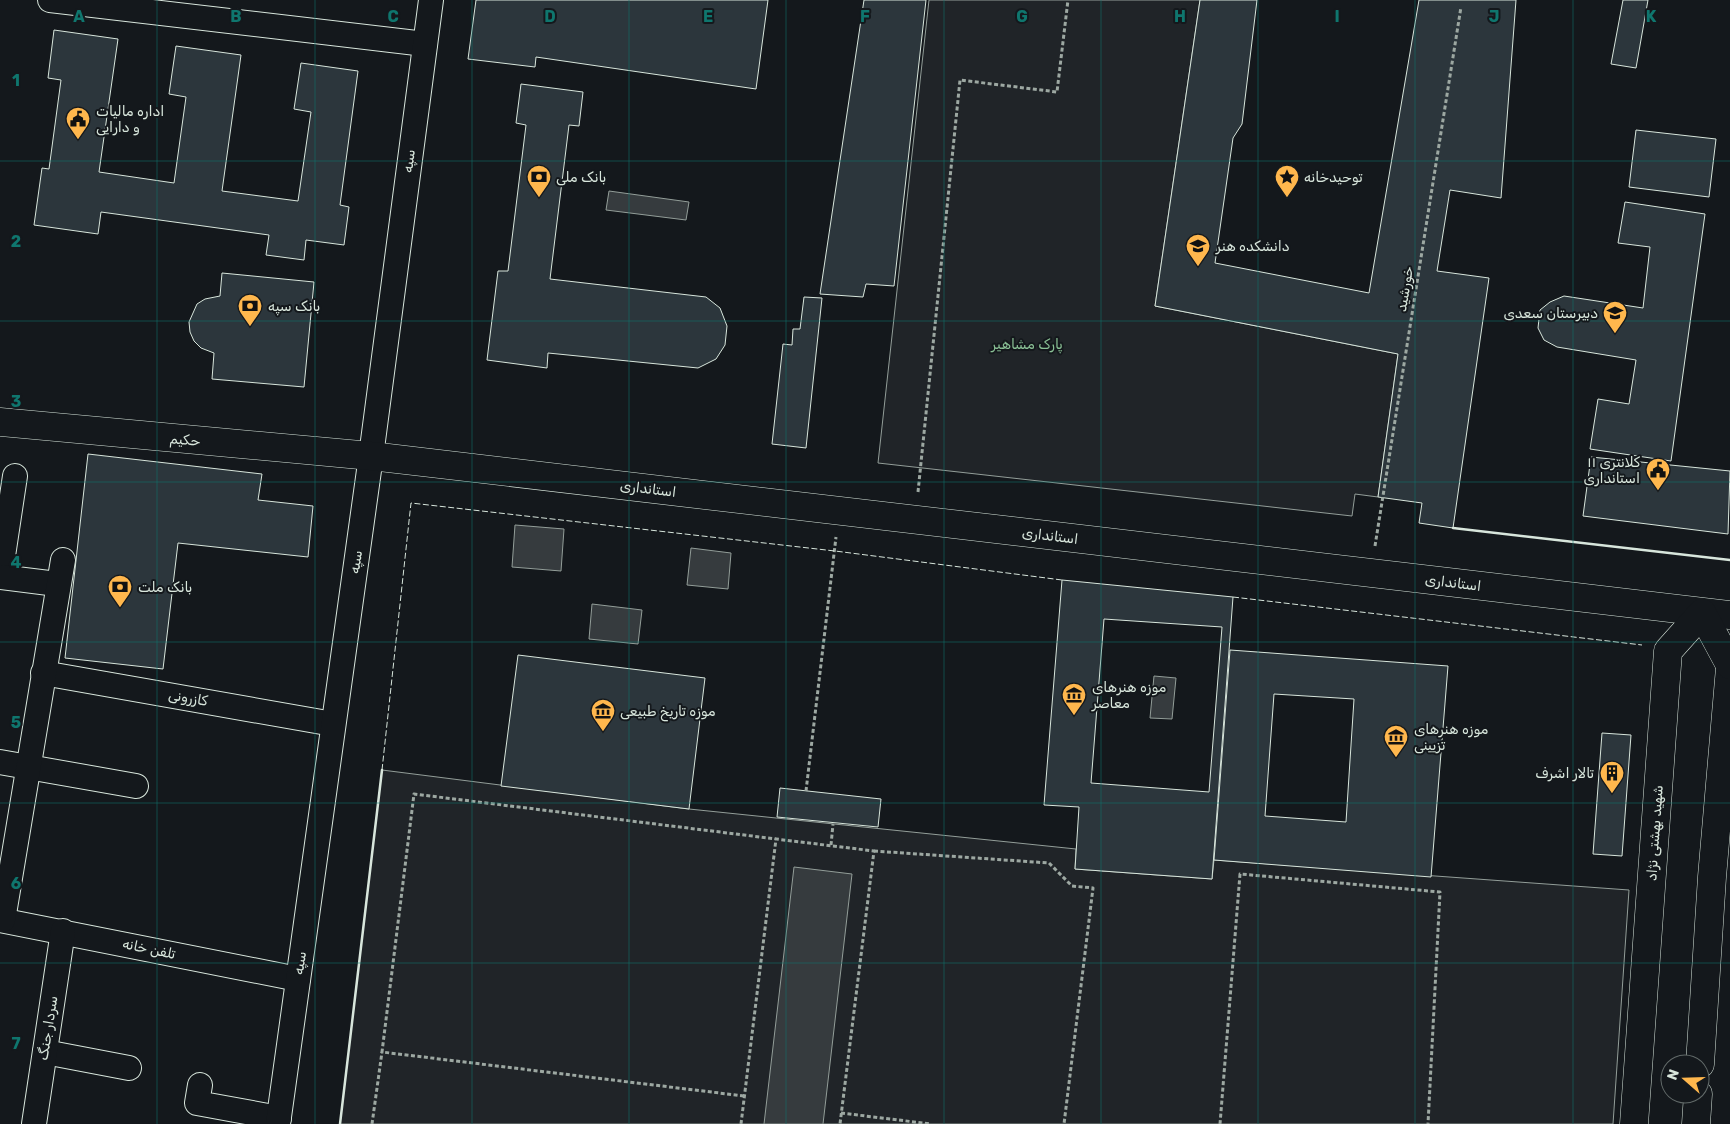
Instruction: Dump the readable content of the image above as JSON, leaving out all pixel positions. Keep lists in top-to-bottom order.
{
  "streets": {
    "main road": ["حکیم", "استانداری", "شهید بهشتی نژاد"],
    "street": [
      "سپه",
      "کازرونی",
      "تلفن خانه",
      "سردار جنگ"
    ],
    "path": ["خورشید"]
  },
  "crossings": [
    ["سپه", "حکیم"],
    ["سپه", "استانداری"],
    ["سپه", "کازرونی"],
    ["سپه", "تلفن خانه"],
    ["خورشید", "استانداری"],
    ["حکیم", "استانداری"],
    ["استانداری", "شهید بهشتی نژاد"],
    ["تلفن خانه", "سردار جنگ"]
  ],
  "parks": ["پارک مشاهیر"],
  "places": {
    "public building": ["اداره مالیات و دارایی", "کلانتری ۱۱ استانداری"],
    "bank": ["بانک ملی", "بانک سپه", "بانک ملت"],
    "place": ["توحیدخانه"],
    "school or university": ["دانشکده هنر", "دبیرستان سعدی"],
    "museum": ["موزه هنرهای معاصر", "موزه تاریخ طبیعی", "موزه هنرهای تزیینی"],
    "building": ["تالار اشرف"]
  },
  "north": "left",
  "grid": {
    "columns": [
      "A",
      "B",
      "C",
      "D",
      "E",
      "F",
      "G",
      "H",
      "I",
      "J",
      "K"
    ],
    "rows": [
      "1",
      "2",
      "3",
      "4",
      "5",
      "6",
      "7"
    ]
  }
}
